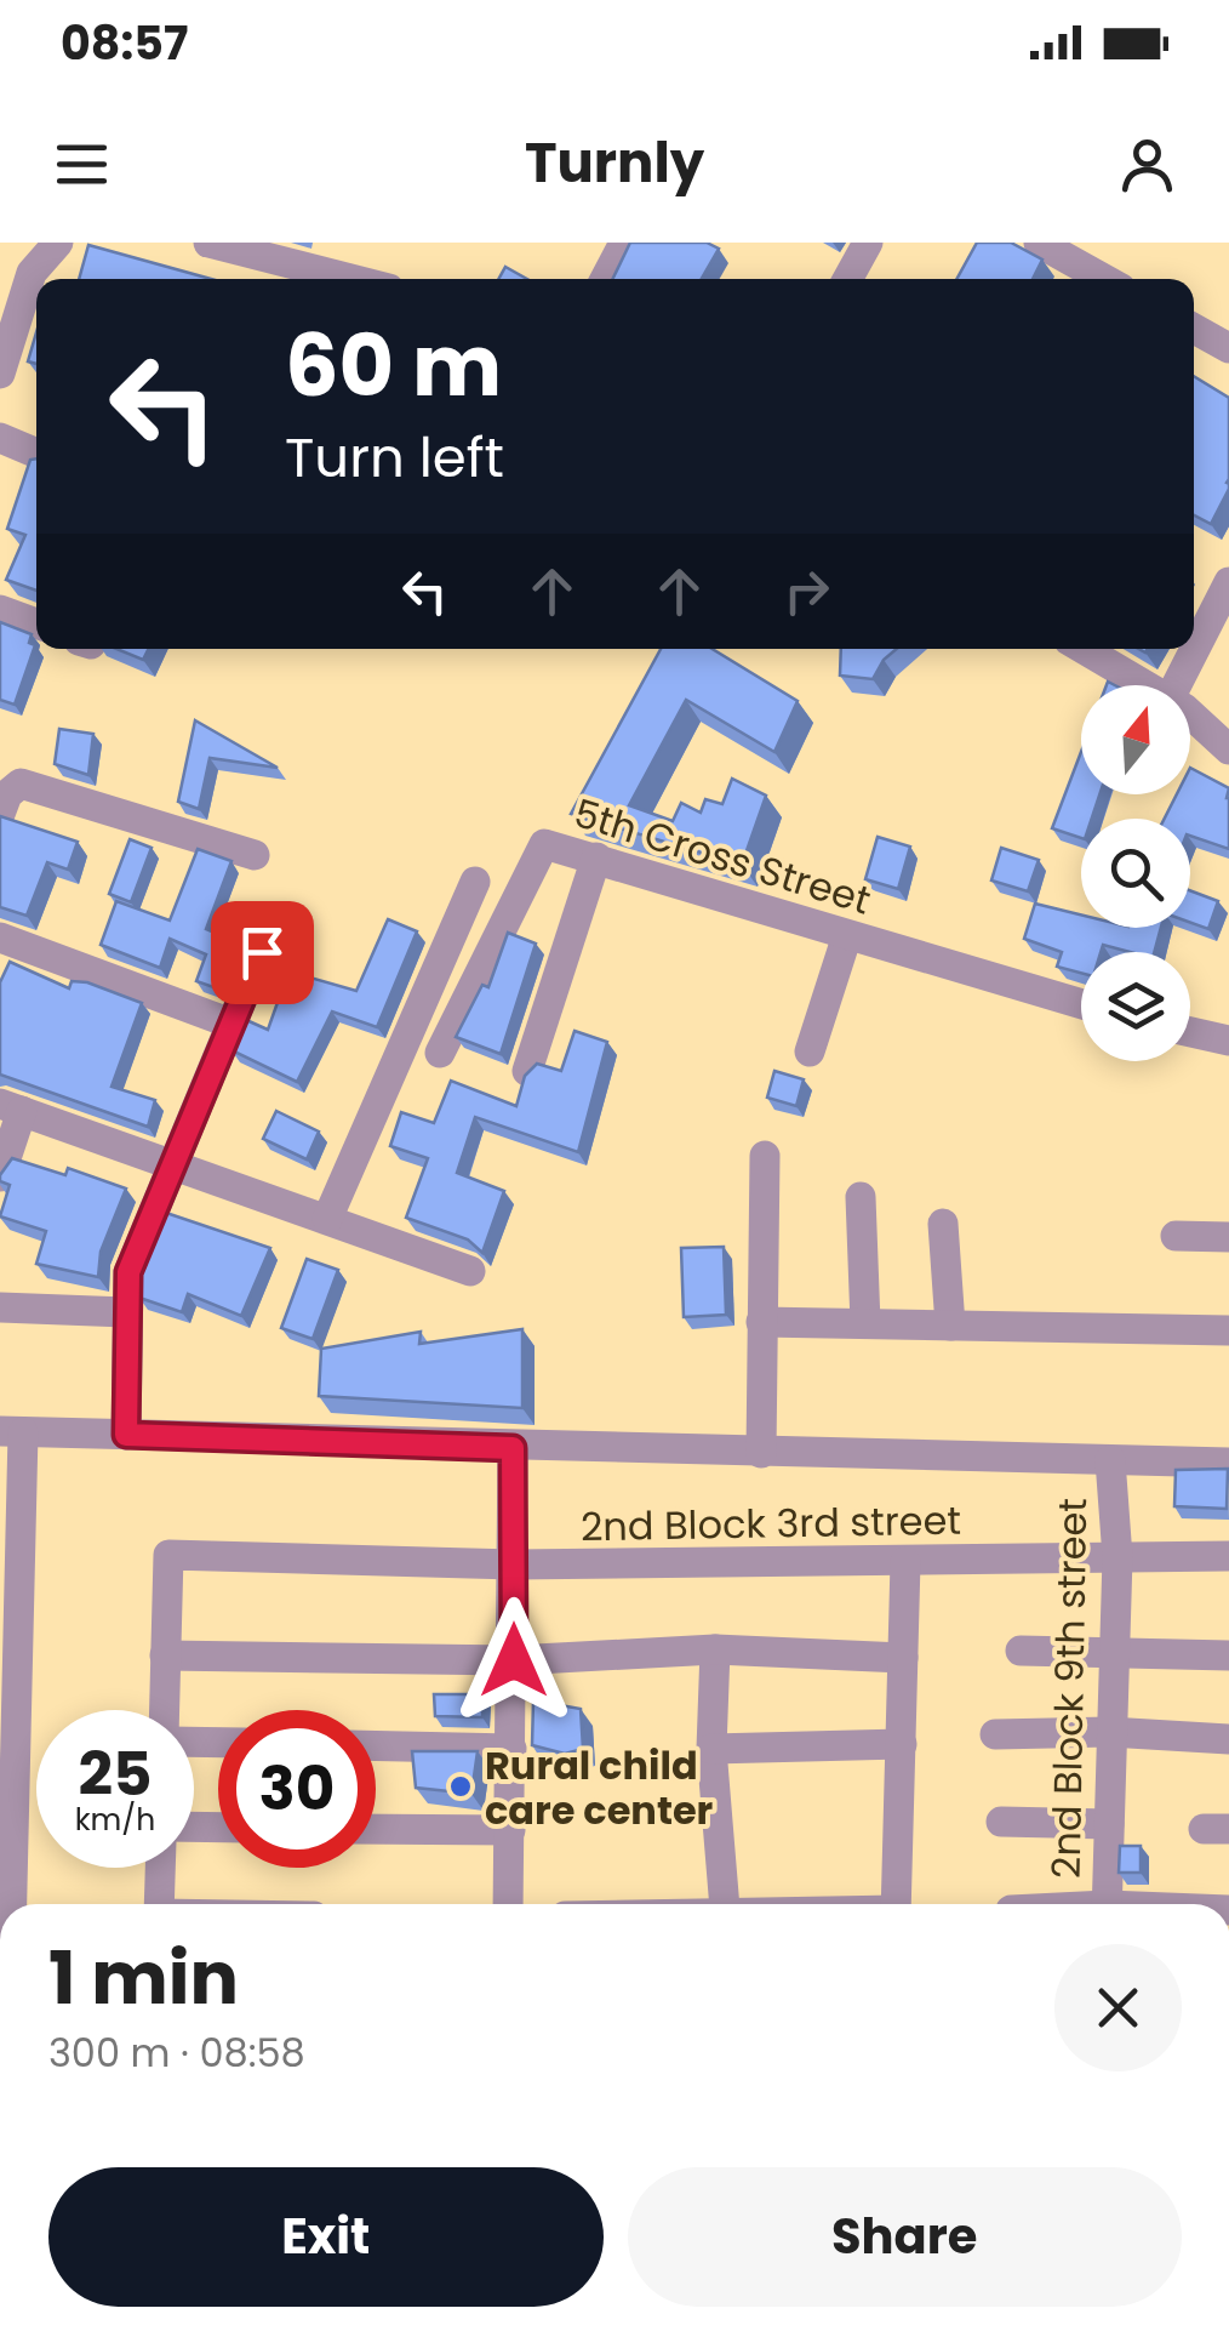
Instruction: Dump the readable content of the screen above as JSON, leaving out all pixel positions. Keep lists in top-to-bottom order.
{
  "streets": {
    "street": ["5th Cross Street", "2nd Block 3rd street", "2nd Block 9th street"]
  },
  "crossings": [
    ["2nd Block 3rd street", "2nd Block 9th street"]
  ],
  "places": ["Rural child care center"],
  "north": "top",
  "page": {
    "status": "08:57",
    "header": "Turnly",
    "turn": ["60 m", "Turn left"],
    "speed": "25 km/h",
    "limit": "30",
    "heading": ["1 min", "300 m · 08:58"],
    "buttons": ["Exit", "Share"]
  }
}
